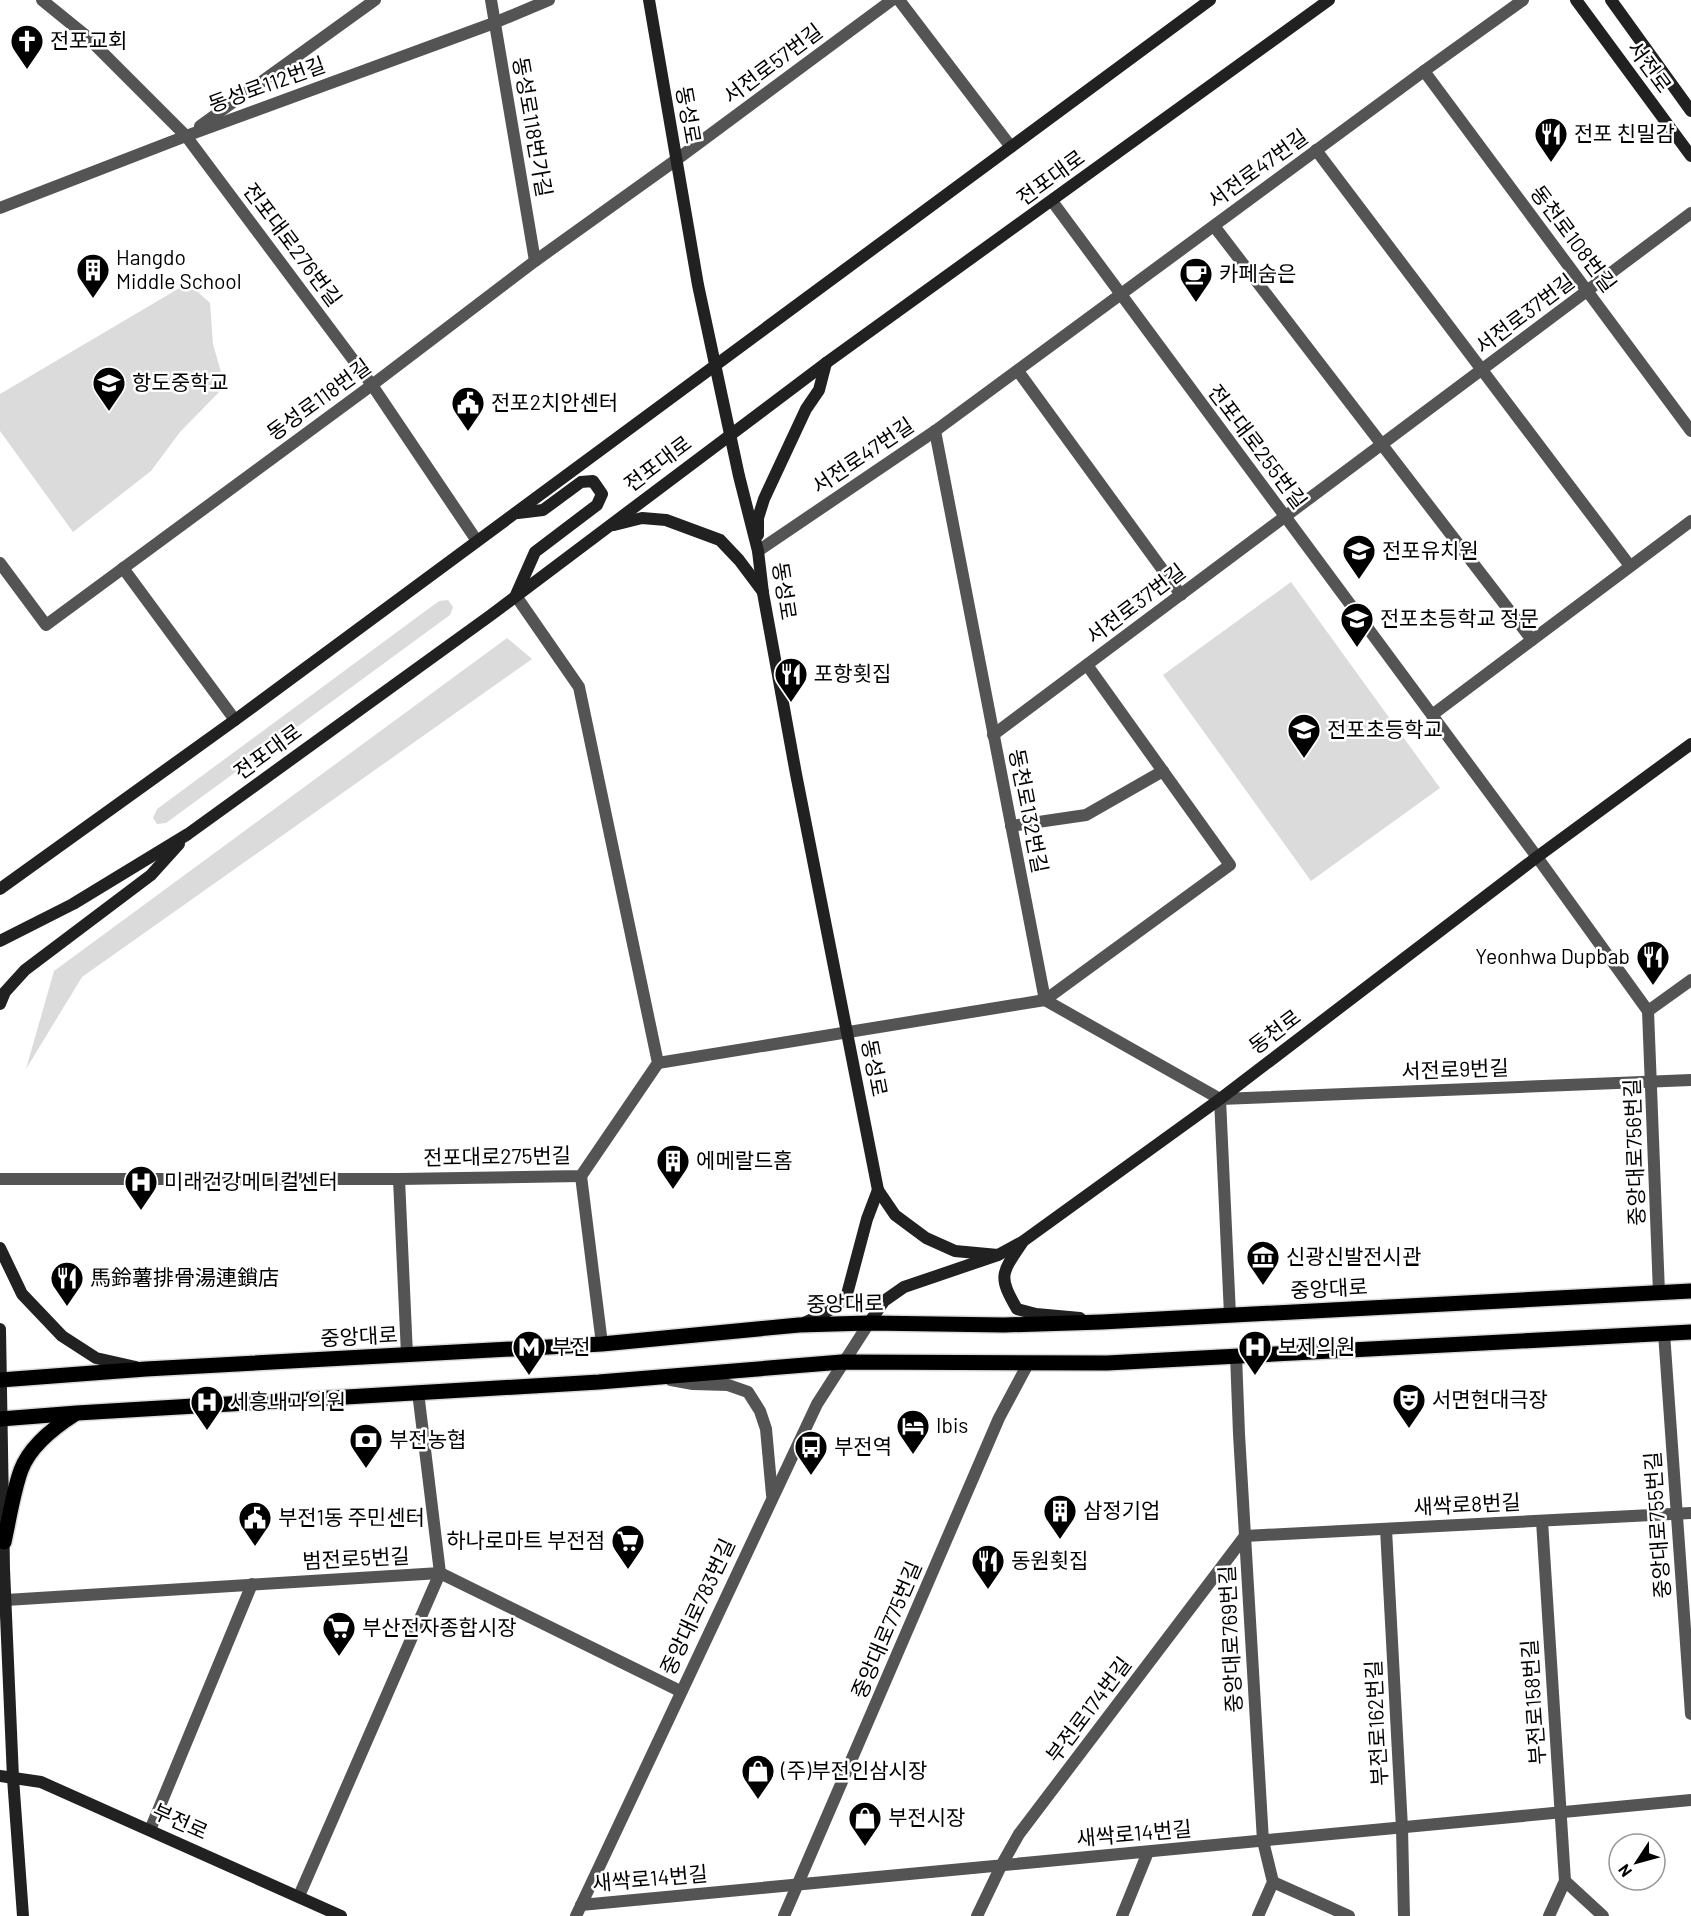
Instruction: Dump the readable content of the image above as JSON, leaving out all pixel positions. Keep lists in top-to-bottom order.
{
  "streets": {
    "main road": [
      "서전로",
      "동성로",
      "전포대로",
      "동천로",
      "중앙대로",
      "부전로"
    ],
    "street": [
      "서전로57번길",
      "동성로112번길",
      "동성로118번가길",
      "서전로47번길",
      "동천로108번길",
      "전포대로276번길",
      "서전로37번길",
      "동성로118번길",
      "전포대로255번길",
      "동천로132번길",
      "서전로9번길",
      "중앙대로756번길",
      "전포대로275번길",
      "새싹로8번길",
      "중앙대로755번길",
      "범전로5번길",
      "중앙대로783번길",
      "중앙대로775번길",
      "중앙대로769번길",
      "부전로158번길",
      "부전로174번길",
      "부전로162번길",
      "새싹로14번길"
    ]
  },
  "crossings": [
    ["서전로57번길", "동성로"],
    ["서전로57번길", "동성로118번길"],
    ["동성로112번길", "동성로118번가길"],
    ["동성로112번길", "전포대로276번길"],
    ["동성로", "서전로47번길"],
    ["동성로", "전포대로"],
    ["동성로", "동성로118번길"],
    ["동성로", "동천로"],
    ["동성로118번가길", "동성로118번길"],
    ["서전로47번길", "동천로108번길"],
    ["서전로47번길", "전포대로255번길"],
    ["서전로47번길", "동천로132번길"],
    ["전포대로", "전포대로255번길"],
    ["동천로108번길", "서전로37번길"],
    ["전포대로276번길", "동성로118번길"],
    ["서전로37번길", "전포대로255번길"],
    ["서전로37번길", "동천로132번길"],
    ["전포대로255번길", "동천로"],
    ["동천로", "서전로9번길"],
    ["동천로", "중앙대로"],
    ["동천로", "중앙대로783번길"],
    ["서전로9번길", "중앙대로756번길"],
    ["중앙대로756번길", "중앙대로"],
    ["중앙대로", "중앙대로783번길"],
    ["새싹로8번길", "중앙대로755번길"],
    ["새싹로8번길", "중앙대로769번길"],
    ["새싹로8번길", "부전로158번길"],
    ["새싹로8번길", "부전로174번길"],
    ["새싹로8번길", "부전로162번길"],
    ["범전로5번길", "중앙대로783번길"],
    ["중앙대로783번길", "새싹로14번길"],
    ["중앙대로775번길", "새싹로14번길"],
    ["중앙대로769번길", "부전로174번길"],
    ["중앙대로769번길", "새싹로14번길"],
    ["부전로158번길", "새싹로14번길"],
    ["부전로174번길", "새싹로14번길"],
    ["부전로162번길", "새싹로14번길"]
  ],
  "places": {
    "church": ["전포교회"],
    "restaurant": [
      "전포 친밀감",
      "포항횟집",
      "Yeonhwa Dupbab",
      "馬鈴薯排骨湯連鎖店",
      "동원횟집"
    ],
    "building": ["Hangdo Middle School", "에메랄드홈", "삼정기업"],
    "cafe": ["카페숨은"],
    "school or university": [
      "항도중학교",
      "전포유치원",
      "전포초등학교 정문",
      "전포초등학교"
    ],
    "public building": ["전포2치안센터", "부전1동 주민센터"],
    "hospital": ["미래건강메디컬센터", "보제의원", "세흥내과의원"],
    "museum": ["신광신발전시관"],
    "metro station": ["부전"],
    "theatre": ["서면현대극장"],
    "hotel": ["Ibis"],
    "bank": ["부전농협"],
    "bus stop": ["부전역"],
    "supermarket": ["하나로마트 부전점", "부산전자종합시장"],
    "shop": ["(주)부전인삼시장", "부전시장"]
  },
  "north": "bottom left"
}
